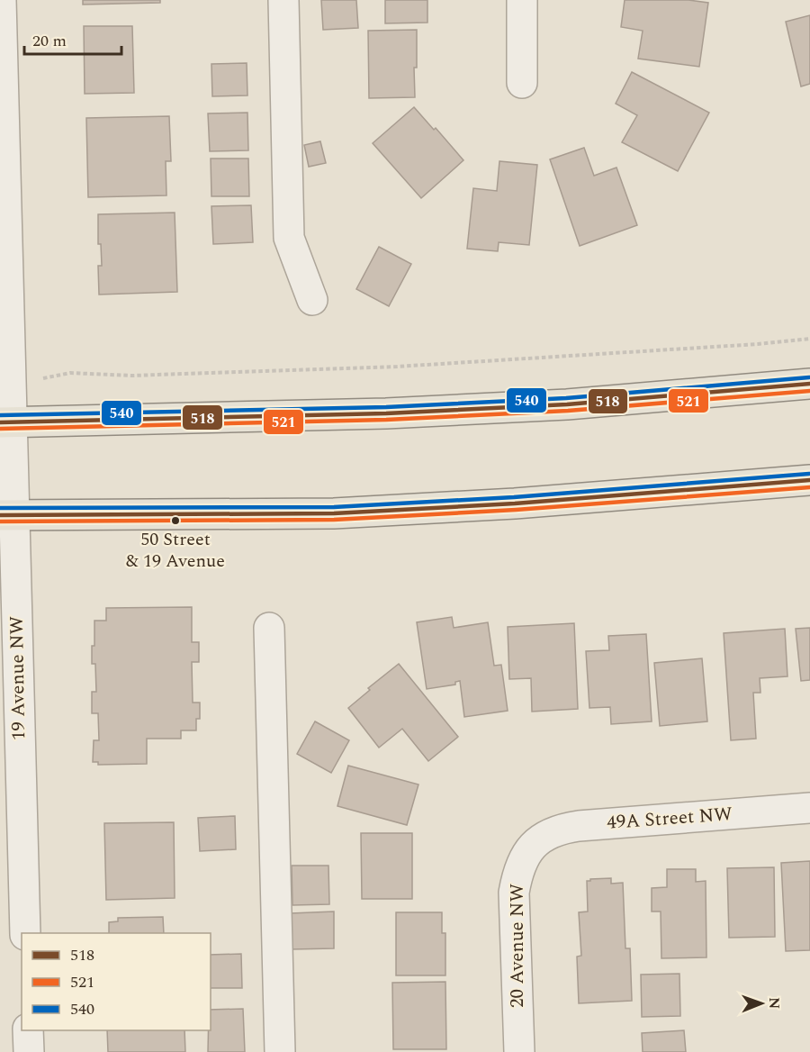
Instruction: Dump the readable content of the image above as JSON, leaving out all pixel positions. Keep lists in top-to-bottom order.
{
  "streets": {
    "street": ["19 Avenue NW", "49A Street NW", "20 Avenue NW"]
  },
  "crossings": [
    ["49A Street NW", "20 Avenue NW"]
  ],
  "places": ["50 Street & 19 Avenue"],
  "lines": ["transit line 540", "transit line 518", "transit line 521"],
  "legend": ["518", "521", "540"],
  "scale_bar": "20 m",
  "north": "right"
}
